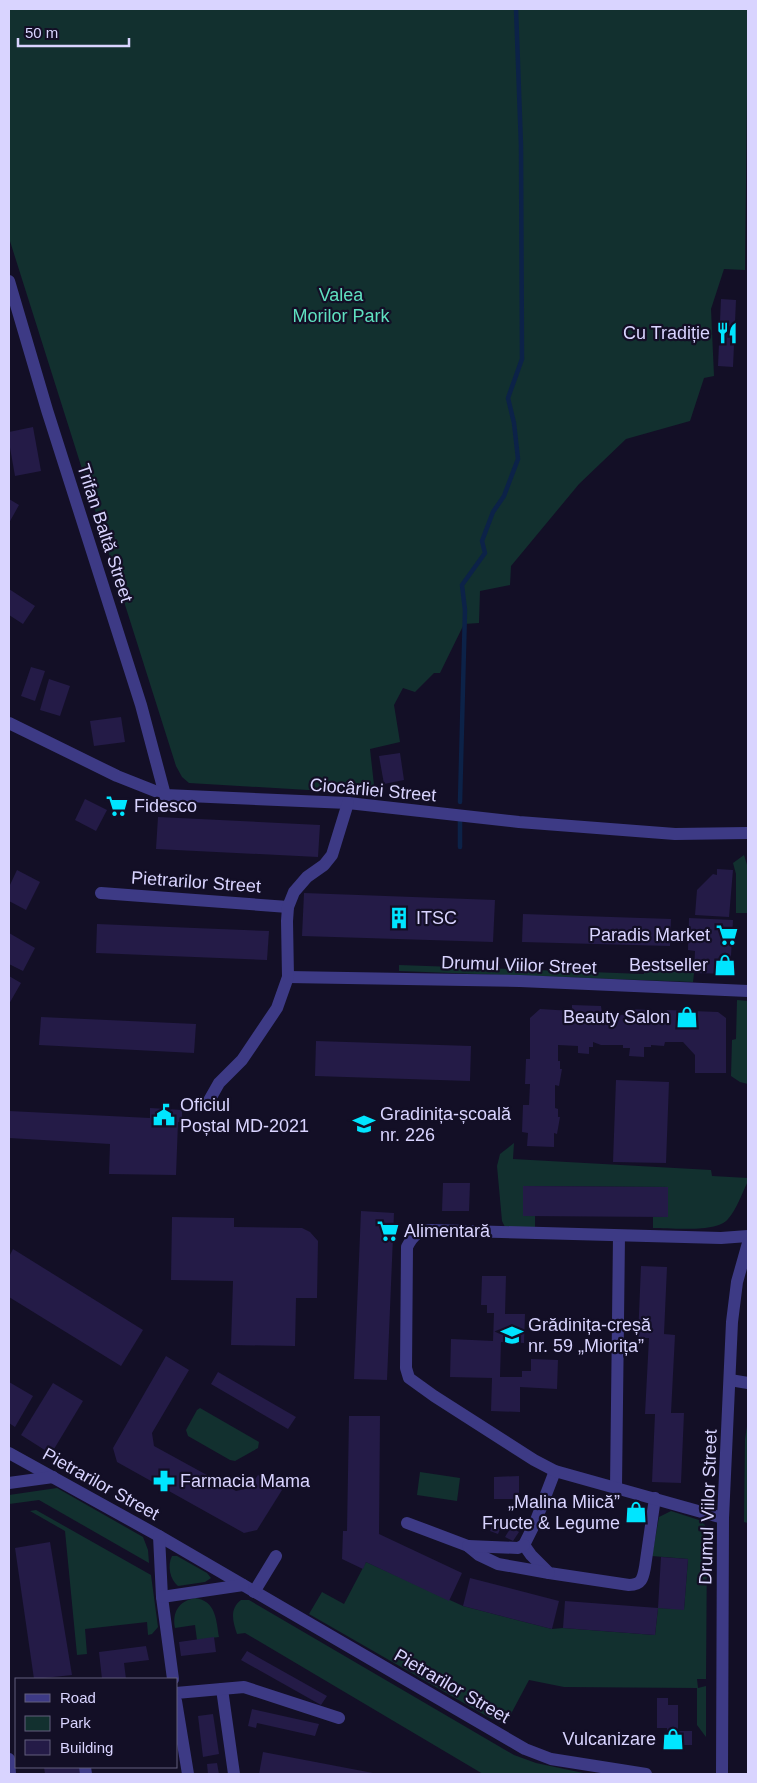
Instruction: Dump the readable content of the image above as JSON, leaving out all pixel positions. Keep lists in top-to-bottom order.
{
  "streets": {
    "street": [
      "Trifan Baltă Street",
      "Ciocârliei Street",
      "Pietrarilor Street",
      "Drumul Viilor Street"
    ]
  },
  "crossings": [
    ["Trifan Baltă Street", "Ciocârliei Street"]
  ],
  "parks": ["Valea Morilor Park"],
  "places": {
    "restaurant": ["Cu Tradiție"],
    "supermarket": ["Fidesco", "Paradis Market", "Alimentară"],
    "building": ["ITSC"],
    "shop": [
      "Bestseller",
      "Beauty Salon",
      "„Malina Miică” Fructe & Legume",
      "Vulcanizare"
    ],
    "public building": ["Oficiul Poștal MD-2021"],
    "school or university": ["Gradinița-școală nr. 226", "Grădinița-creșă nr. 59 „Miorița”"],
    "pharmacy": ["Farmacia Mama"]
  },
  "legend": ["Road", "Park", "Building"],
  "scale_bar": "50 m"
}
